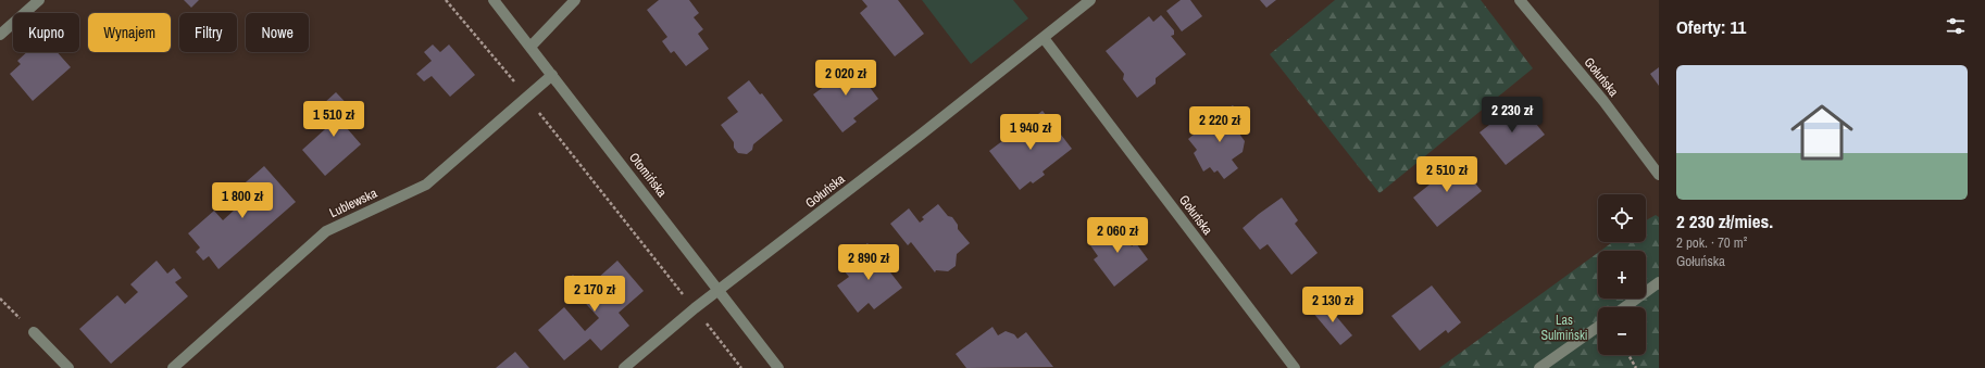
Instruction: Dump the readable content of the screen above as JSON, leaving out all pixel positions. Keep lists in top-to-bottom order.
{
  "streets": {
    "street": ["Gołuńska", "Otomińska", "Lublewska"]
  },
  "crossings": [
    ["Gołuńska", "Otomińska"],
    ["Otomińska", "Lublewska"]
  ],
  "parks": ["Las Sulmiński"],
  "page": {
    "heading": "Oferty: 11",
    "chip": [
      "Kupno",
      "Wynajem",
      "Filtry",
      "Nowe"
    ],
    "list": [
      {
        "name": "2 230 zł/mies.",
        "note": "2 pok. · 70 m² · Gołuńska"
      }
    ],
    "price": [
      "2 020 zł",
      "2 230 zł",
      "1 510 zł",
      "2 220 zł",
      "1 940 zł",
      "2 510 zł",
      "1 800 zł",
      "2 060 zł",
      "2 890 zł",
      "2 170 zł",
      "2 130 zł"
    ],
    "map_buttons": ["+", "−"]
  }
}
